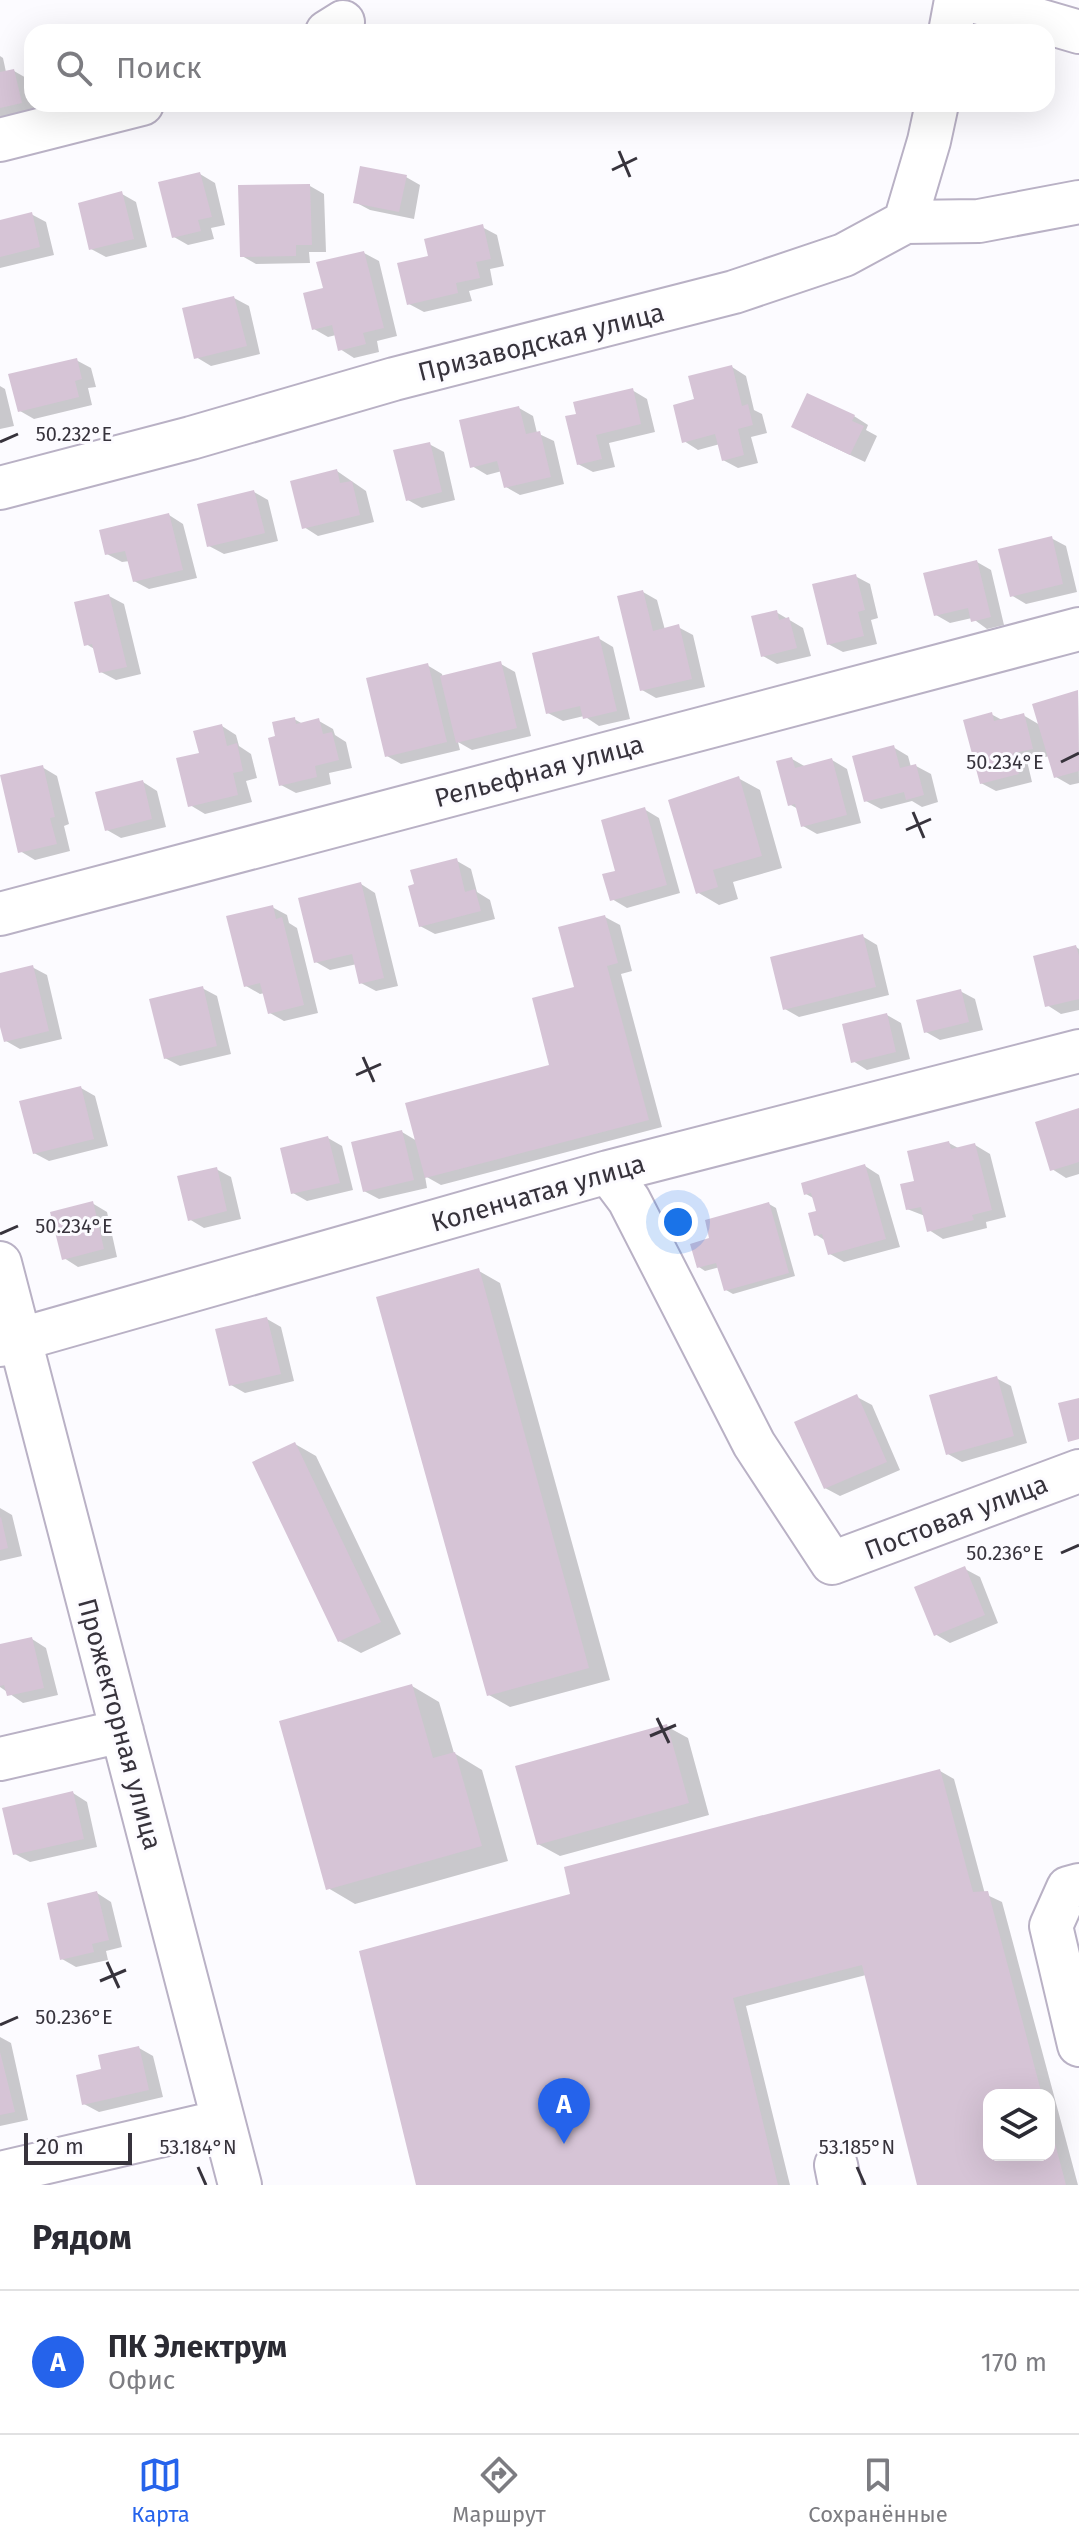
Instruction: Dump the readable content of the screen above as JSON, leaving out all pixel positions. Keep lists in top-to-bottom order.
{
  "streets": {
    "street": [
      "Призаводская улица",
      "Рельефная улица",
      "Коленчатая улица",
      "Постовая улица",
      "Прожекторная улица"
    ]
  },
  "crossings": [
    ["Коленчатая улица", "Постовая улица"],
    ["Коленчатая улица", "Прожекторная улица"]
  ],
  "scale_bar": "20 m",
  "page": {
    "search": "Поиск",
    "pins": "A",
    "scale": "20 m",
    "heading": "Рядом",
    "list": [
      {
        "mark": "A",
        "name": "ПК Электрум",
        "note": "Офис",
        "value": "170 m"
      }
    ],
    "nav": ["Карта", "Маршрут", "Сохранённые"]
  },
  "coordinates": [
    "50.232°E",
    "50.234°E",
    "50.236°E",
    "53.184°N",
    "53.185°N"
  ]
}
